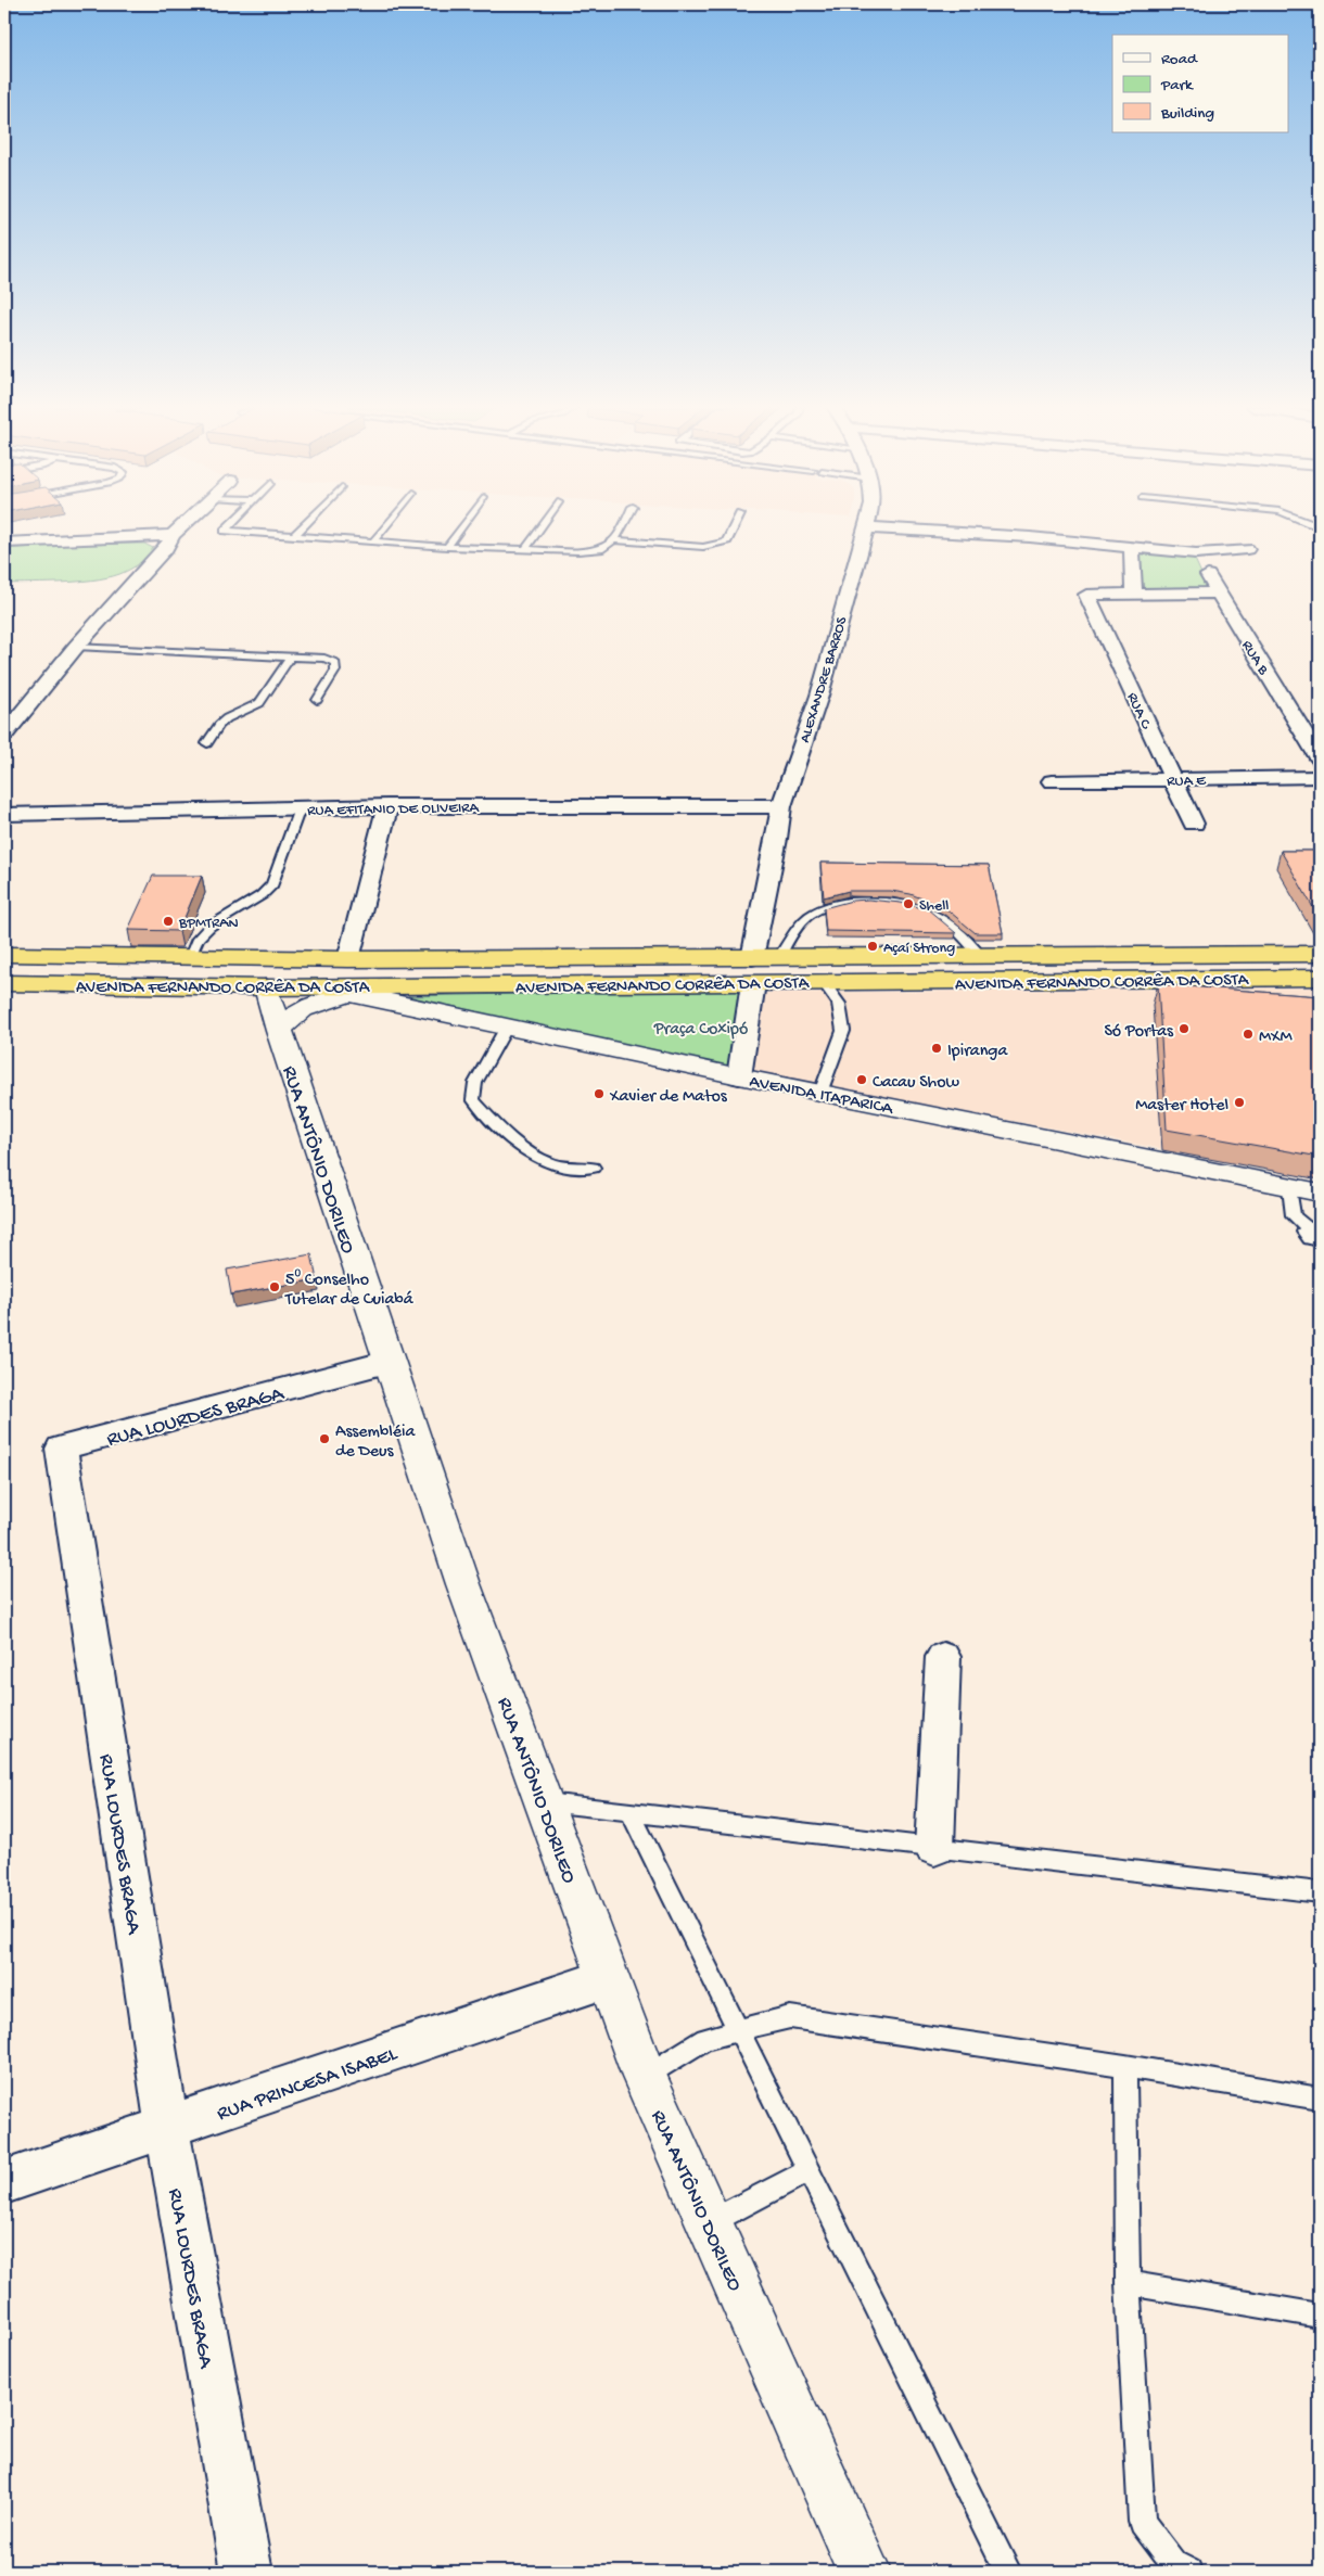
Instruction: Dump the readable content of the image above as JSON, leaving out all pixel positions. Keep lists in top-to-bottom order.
{
  "streets": {
    "highway": ["AVENIDA FERNANDO CORRÊA DA COSTA"],
    "street": [
      "RUA B",
      "ALEXANDRE BARROS",
      "RUA C",
      "RUA E",
      "RUA EFITANIO DE OLIVEIRA",
      "AVENIDA ITAPARICA",
      "RUA ANTÔNIO DORILEO",
      "RUA LOURDES BRAGA",
      "RUA PRINCESA ISABEL"
    ]
  },
  "crossings": [
    ["ALEXANDRE BARROS", "RUA EFITANIO DE OLIVEIRA"],
    ["ALEXANDRE BARROS", "AVENIDA FERNANDO CORRÊA DA COSTA"],
    ["RUA C", "RUA E"],
    ["AVENIDA FERNANDO CORRÊA DA COSTA", "AVENIDA ITAPARICA"],
    ["AVENIDA FERNANDO CORRÊA DA COSTA", "RUA ANTÔNIO DORILEO"],
    ["RUA ANTÔNIO DORILEO", "RUA LOURDES BRAGA"],
    ["RUA ANTÔNIO DORILEO", "RUA PRINCESA ISABEL"],
    ["RUA LOURDES BRAGA", "RUA PRINCESA ISABEL"]
  ],
  "parks": ["Praça Coxipó"],
  "places": [
    "Shell",
    "BPMTRAN",
    "Açaí Strong",
    "Só Portas",
    "MXM",
    "Ipiranga",
    "Cacau Show",
    "Xavier de Matos",
    "Master Hotel",
    "5⁰ Conselho Tutelar de Cuiabá",
    "Assembléia de Deus"
  ],
  "legend": ["Road", "Park", "Building"]
}
